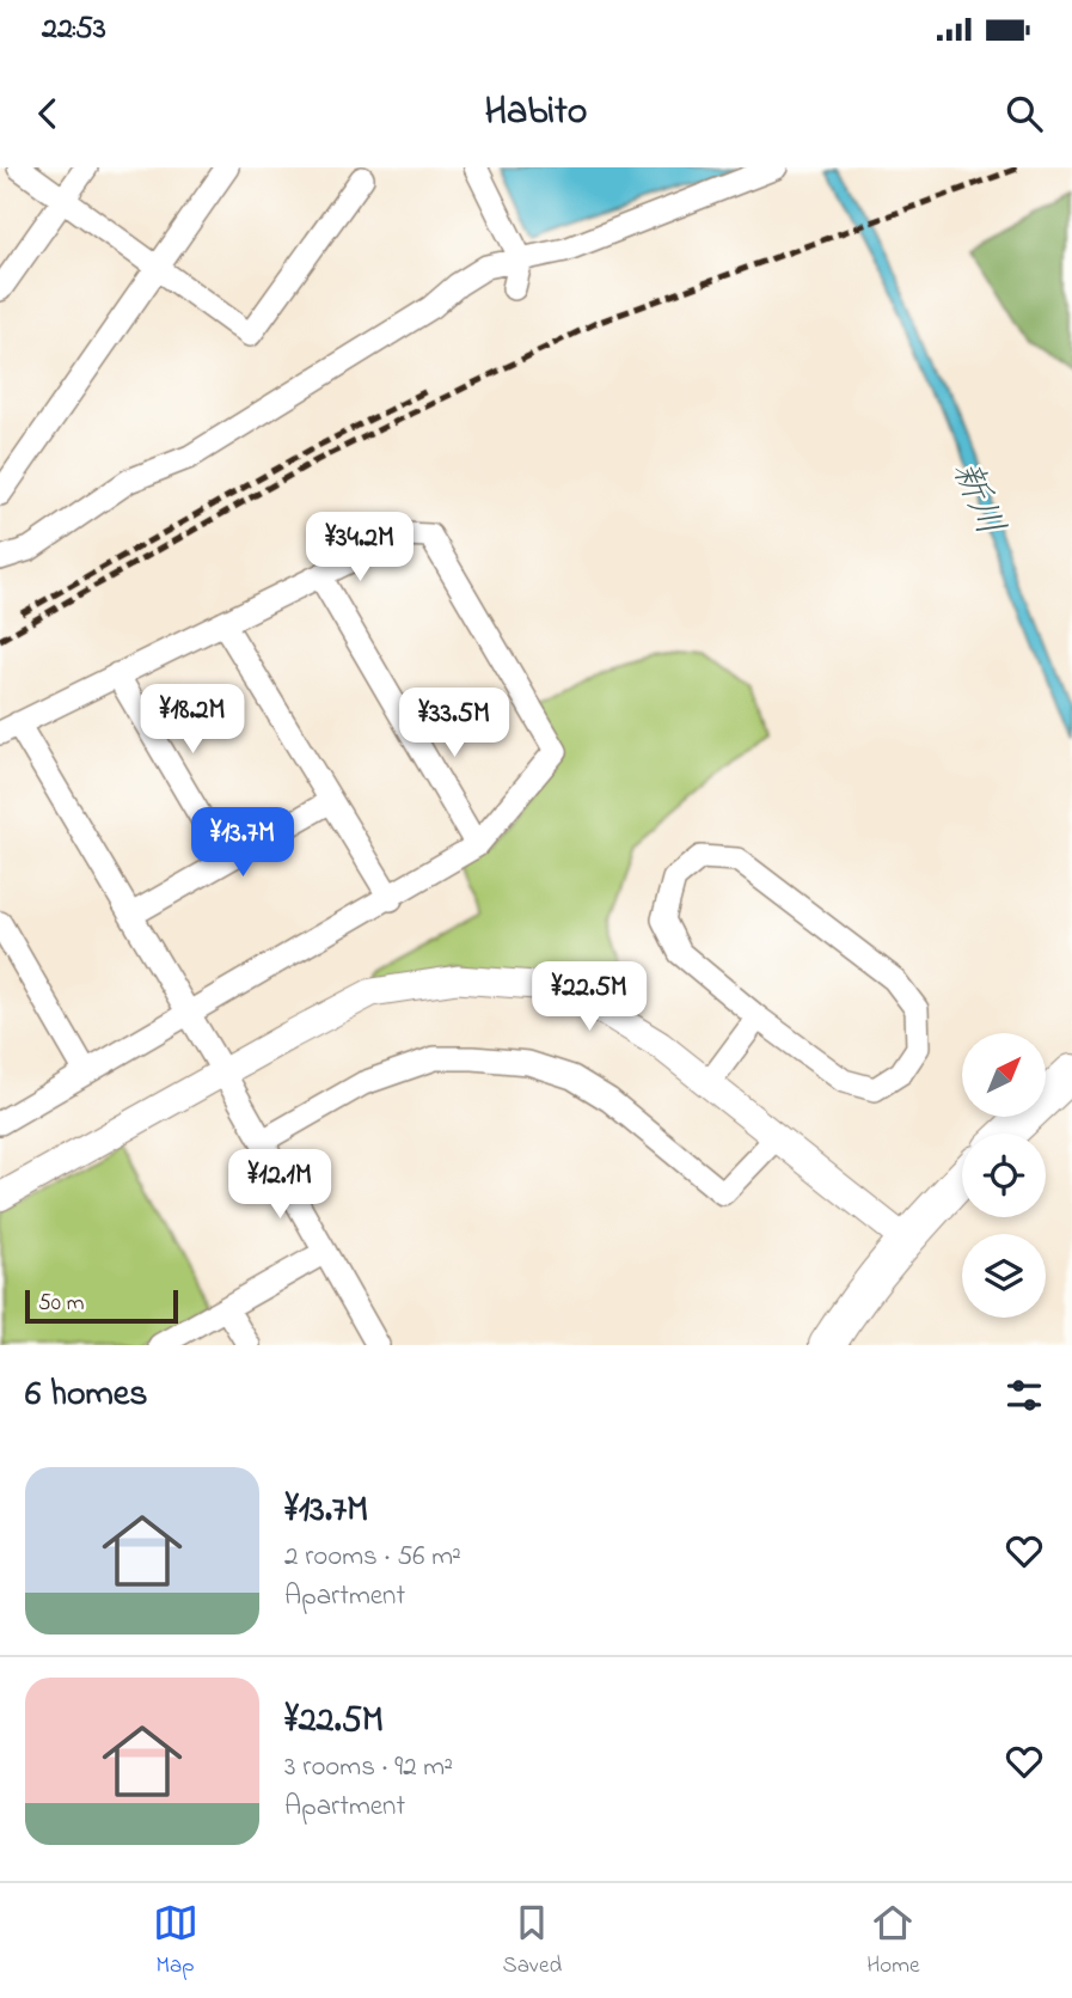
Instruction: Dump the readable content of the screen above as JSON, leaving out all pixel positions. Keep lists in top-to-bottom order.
{
  "water": ["新川"],
  "scale_bar": "50 m",
  "north": "top right",
  "page": {
    "status": "22:53",
    "header": "Habito",
    "price": [
      "¥34.2M",
      "¥18.2M",
      "¥33.5M",
      "¥13.7M",
      "¥22.5M",
      "¥12.1M"
    ],
    "scale": "50 m",
    "heading": "6 homes",
    "list": [
      {
        "name": "¥13.7M",
        "note": "2 rooms · 56 m² · Apartment"
      },
      {
        "name": "¥22.5M",
        "note": "3 rooms · 92 m² · Apartment"
      }
    ],
    "tabs": ["Map", "Saved", "Home"]
  }
}
